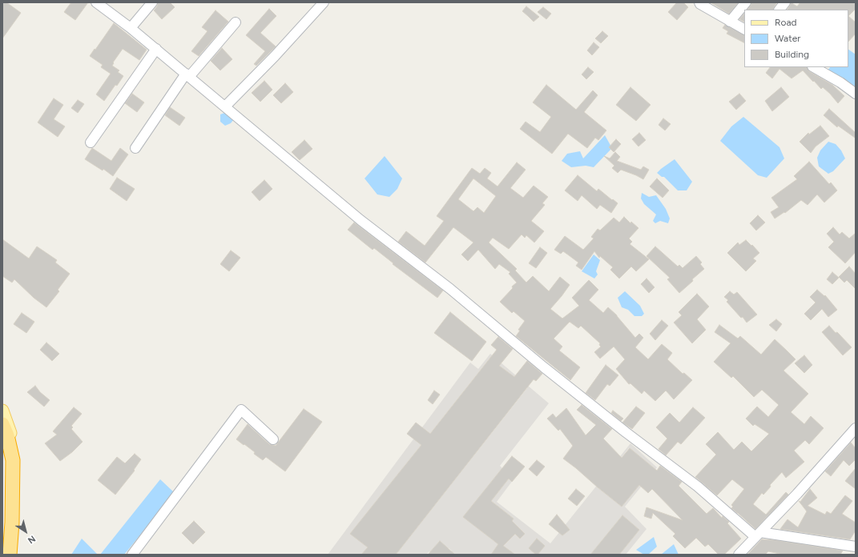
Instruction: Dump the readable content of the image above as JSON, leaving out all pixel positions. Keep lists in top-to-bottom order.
{
  "legend": ["Road", "Water", "Building"],
  "north": "bottom right"
}
